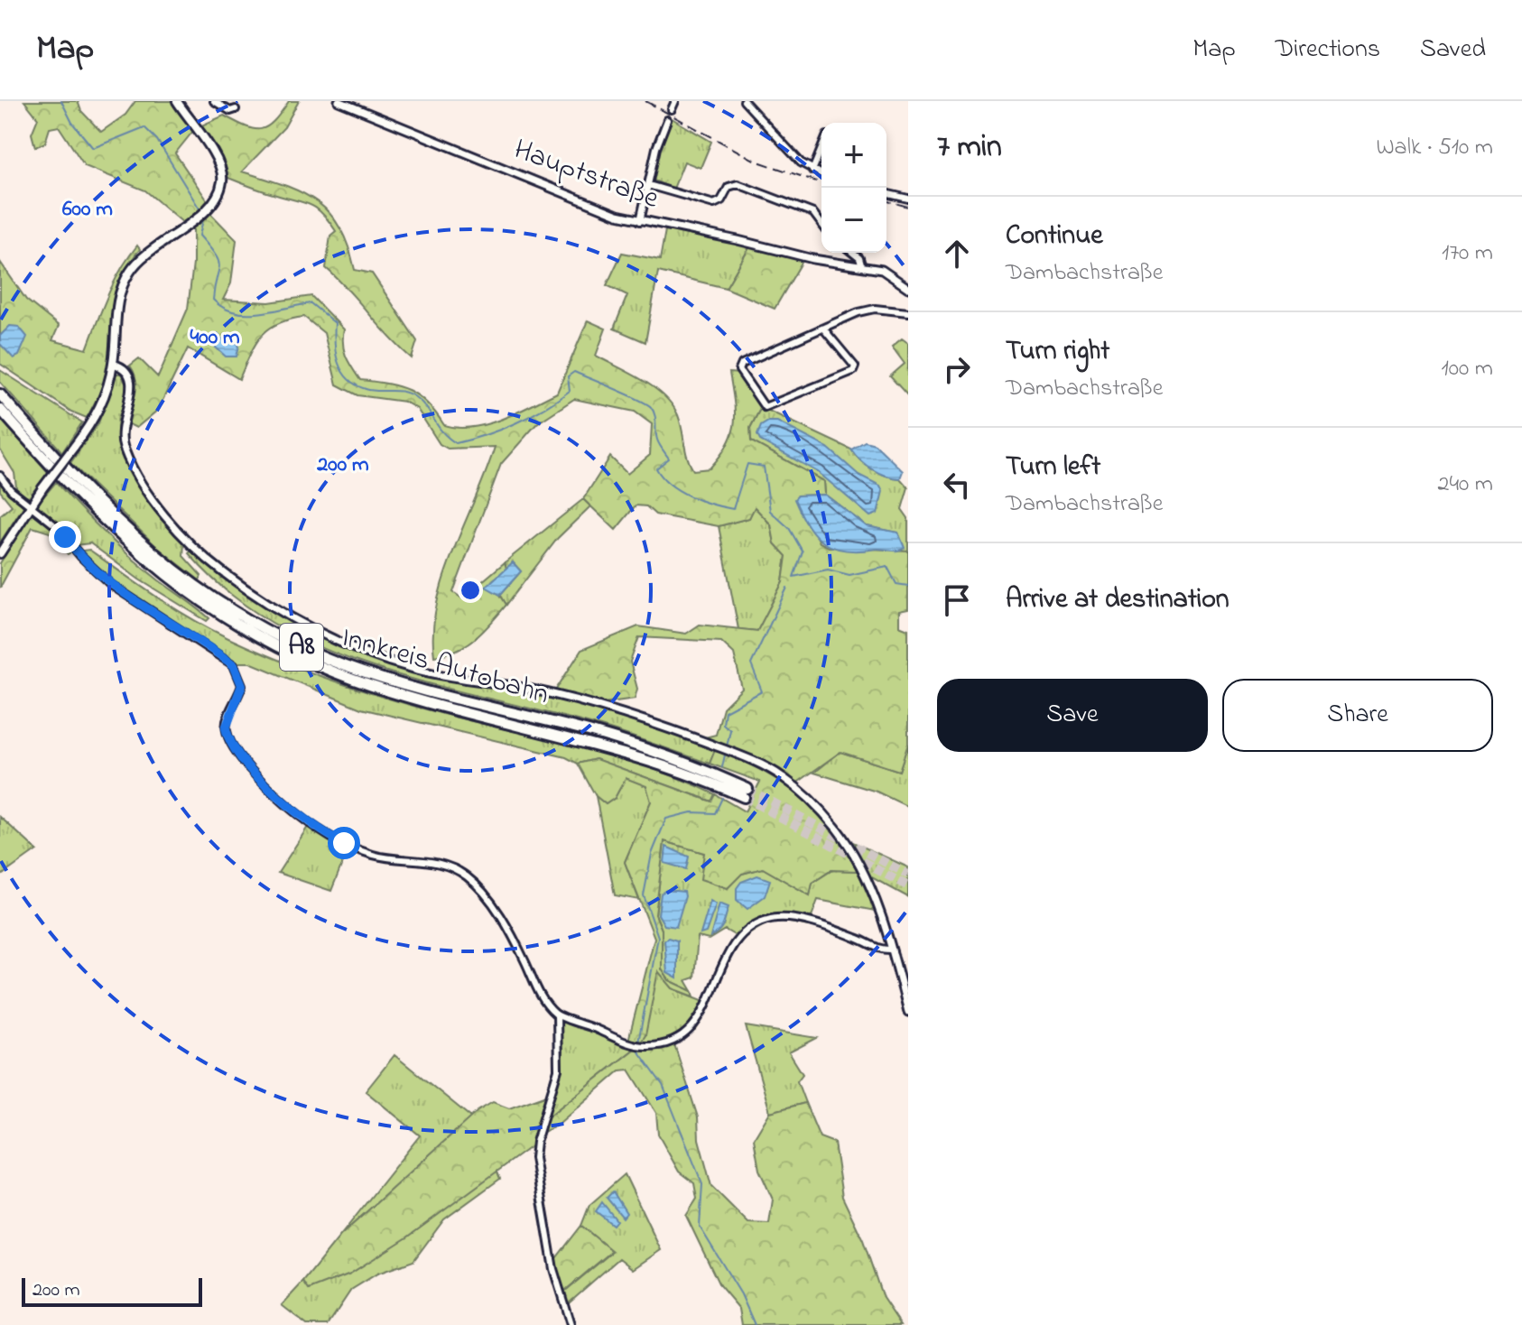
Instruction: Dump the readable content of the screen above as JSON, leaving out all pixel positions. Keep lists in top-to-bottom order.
{
  "streets": {
    "highway": ["A8", "Innkreis Autobahn"],
    "street": ["Hauptstraße"]
  },
  "scale_bar": "200 m",
  "page": {
    "header": "Map",
    "nav": ["Map", "Directions", "Saved"],
    "heading": ["7 min", "Walk · 510 m"],
    "map_buttons": ["+", "−"],
    "list": [
      ["Continue", "Dambachstraße", "170 m"],
      ["Turn right", "Dambachstraße", "100 m"],
      ["Turn left", "Dambachstraße", "240 m"],
      "Arrive at destination"
    ],
    "buttons": ["Save", "Share"],
    "scale": "200 m"
  },
  "rings": ["600 m", "400 m", "200 m"]
}
